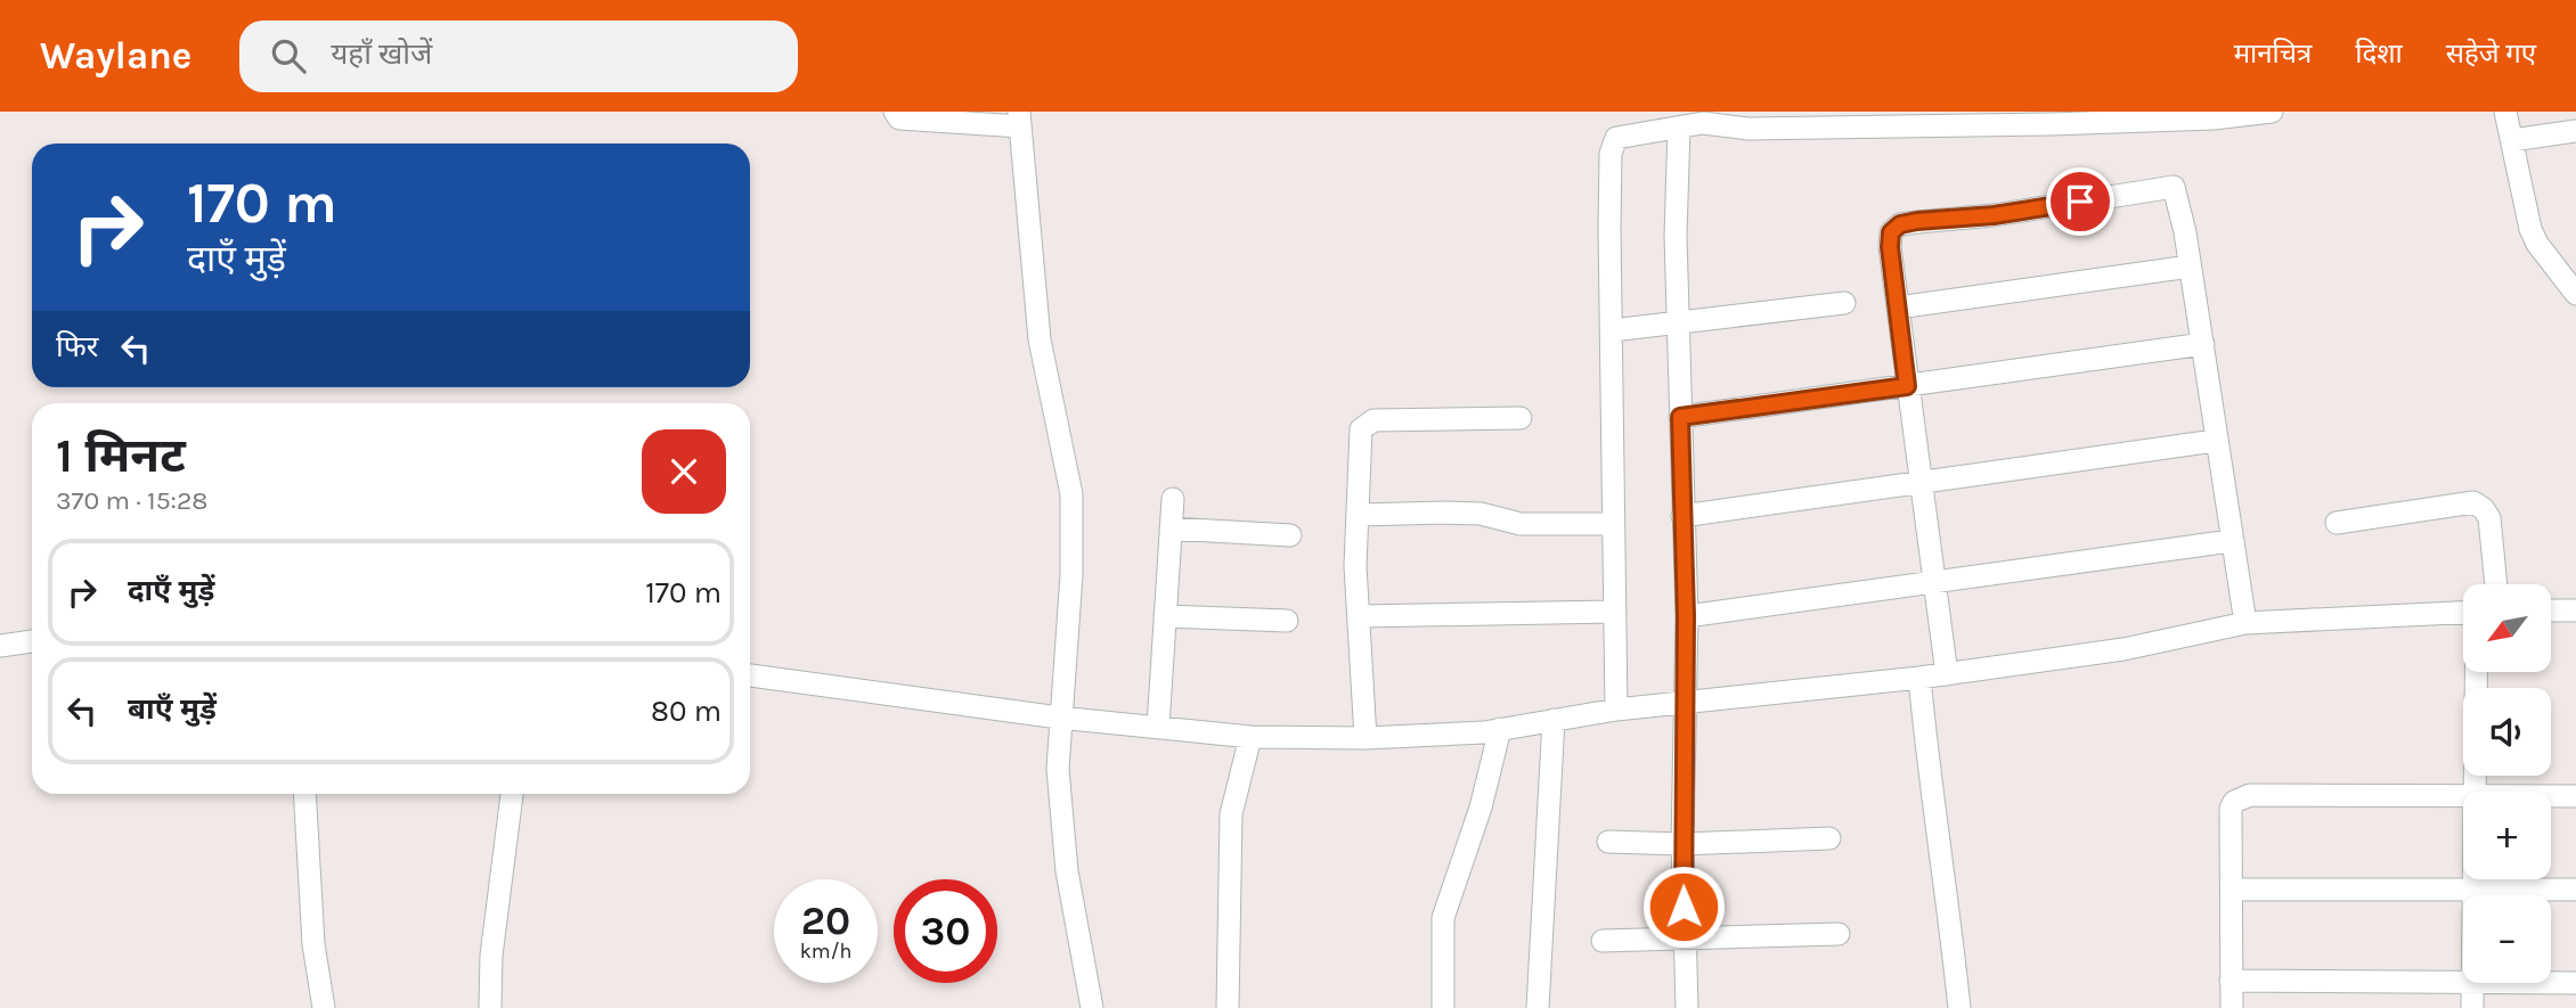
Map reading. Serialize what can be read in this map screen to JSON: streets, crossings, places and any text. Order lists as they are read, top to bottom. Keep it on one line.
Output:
{"north":"bottom left","page":{"header":"Waylane","search":"यहाँ खोजें","nav":["मानचित्र","दिशा","सहेजे गए"],"turn":["170 m","दाएँ मुड़ें"],"then":"फिर","heading":["1 मिनट","370 m · 15:28"],"list":[{"name":"दाएँ मुड़ें","value":"170 m"},{"name":"बाएँ मुड़ें","value":"80 m"}],"map_buttons":["+","−"],"speed":"20 km/h","limit":"30"}}
